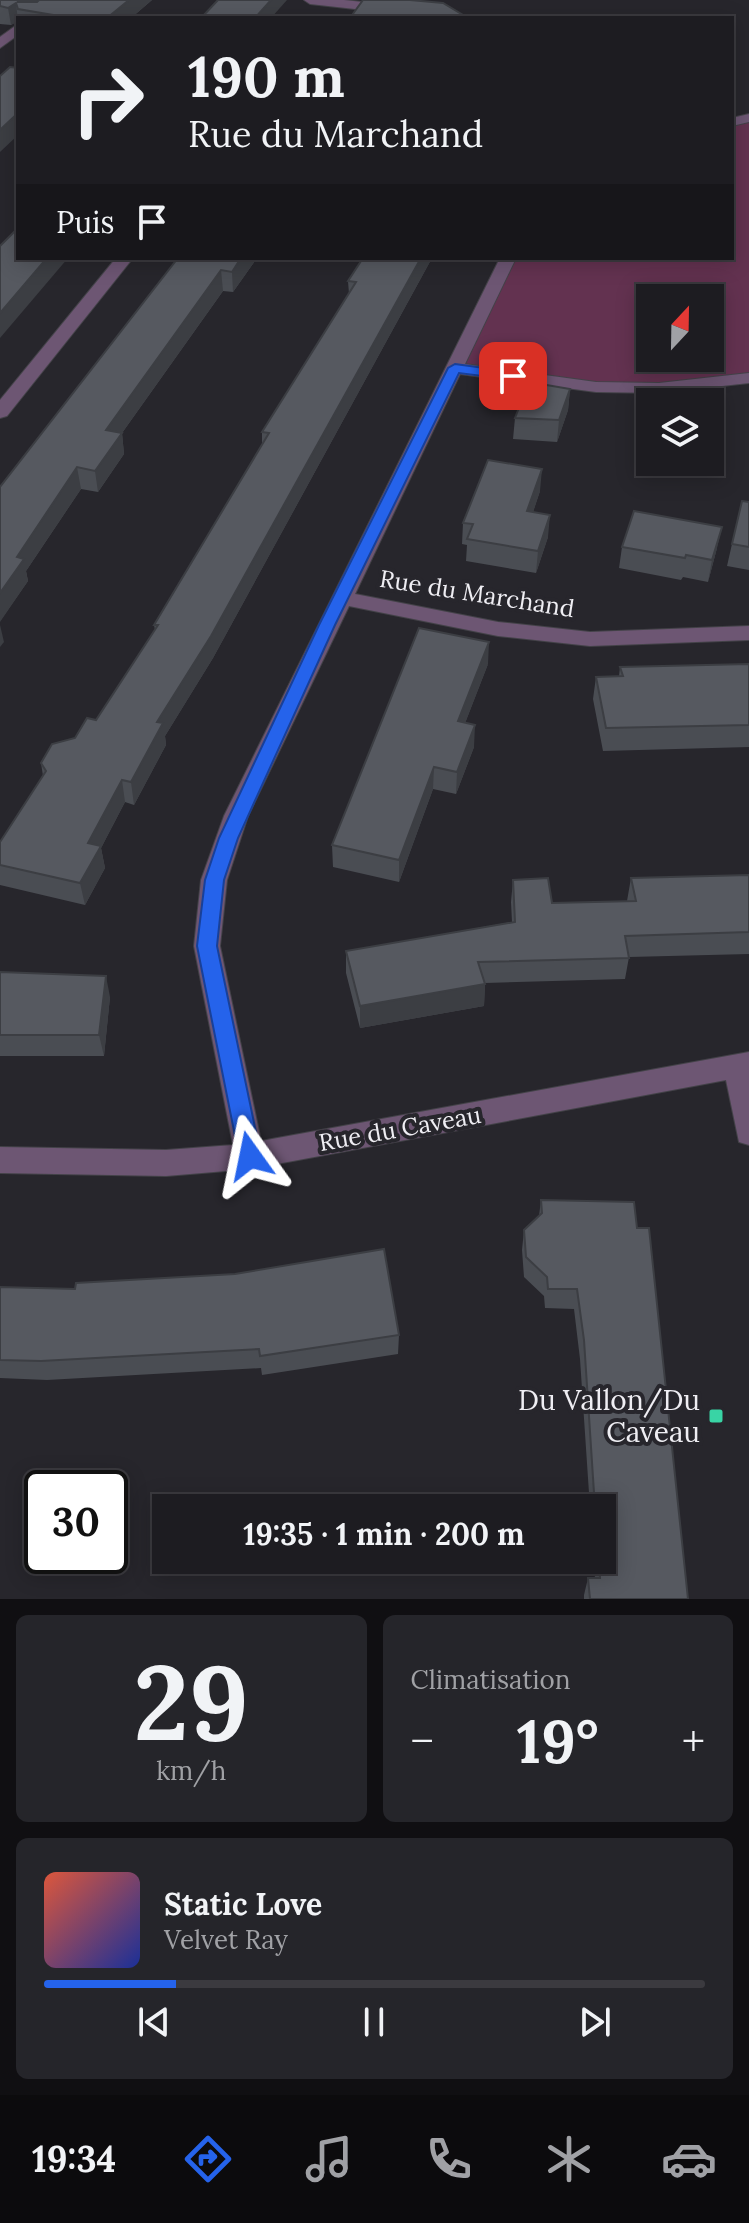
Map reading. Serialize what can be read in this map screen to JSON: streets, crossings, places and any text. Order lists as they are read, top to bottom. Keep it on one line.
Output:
{"streets":{"street":["Rue du Marchand","Rue du Caveau"]},"places":{"transit":["Du Vallon/Du Caveau"]},"north":"top","page":{"turn":["190 m","Rue du Marchand"],"then":"Puis","limit":"30","trip":"19:35 · 1 min · 200 m","tile":[["29","km/h"],"Climatisation"],"heat":["−","19°","+"],"song":["Static Love","Velvet Ray"],"tabs":"19:34"}}
